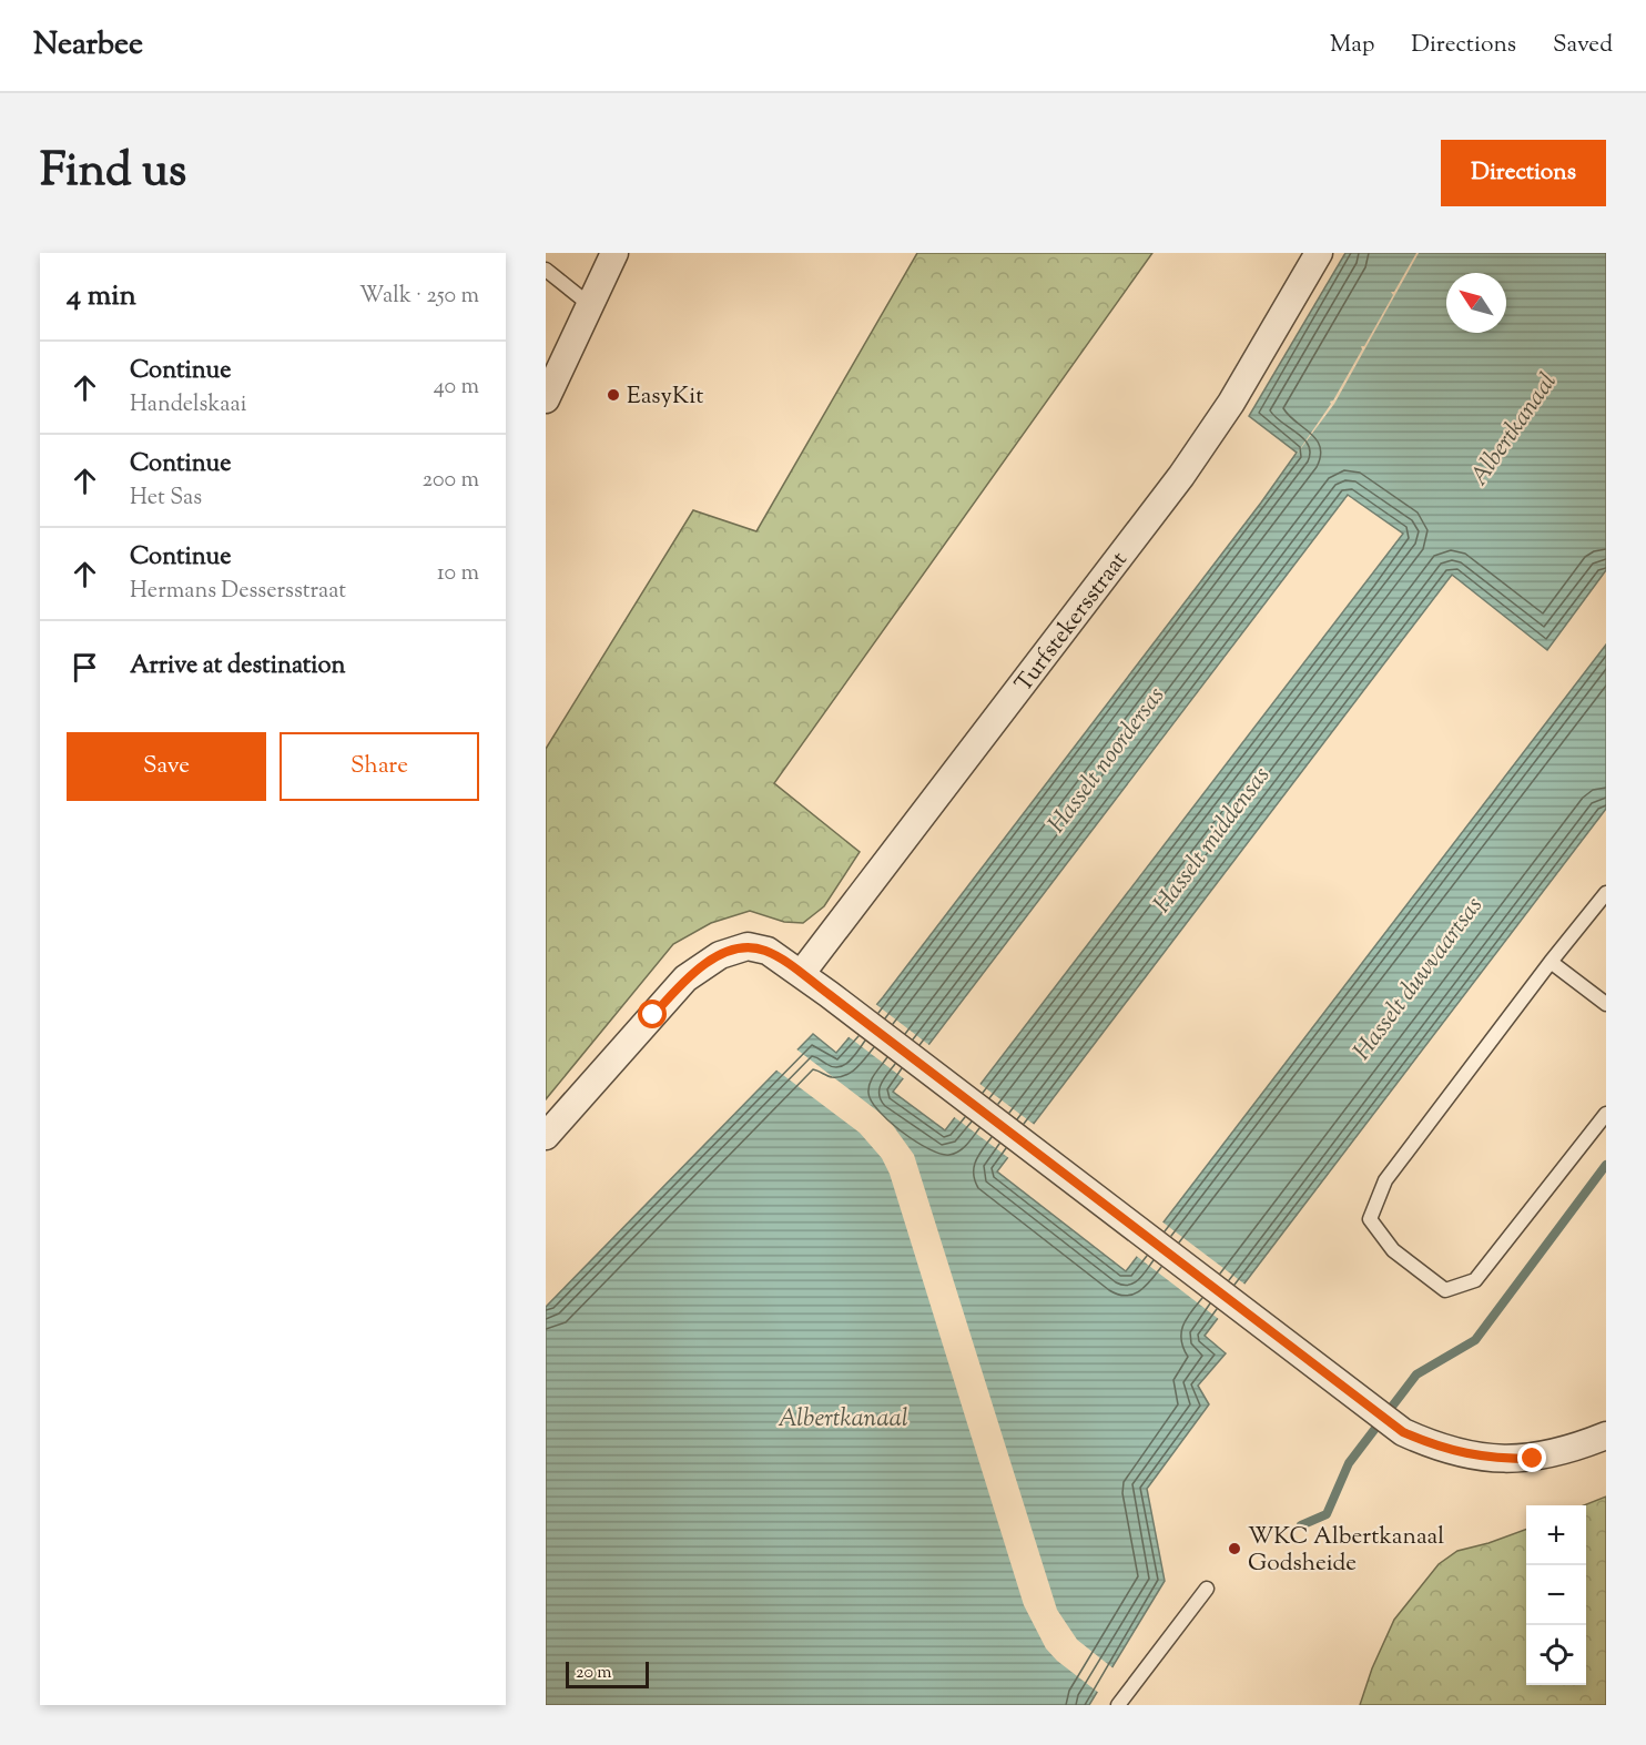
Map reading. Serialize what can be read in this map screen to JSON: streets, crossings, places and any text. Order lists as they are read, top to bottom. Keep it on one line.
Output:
{"streets":{"street":["Turfstekersstraat"]},"water":["Albertkanaal","Hasselt noordersas","Hasselt middensas","Hasselt duwvaartsas"],"places":["EasyKit","WKC Albertkanaal Godsheide"],"scale_bar":"20 m","north":"top left","page":{"header":"Nearbee","nav":["Map","Directions","Saved"],"title":"Find us","buttons":["Directions",["Save","Share"]],"heading":["4 min","Walk · 250 m"],"list":[["Continue","Handelskaai","40 m"],["Continue","Het Sas","200 m"],["Continue","Hermans Dessersstraat","10 m"],"Arrive at destination"],"map_buttons":["+","−"],"scale":"20 m"}}
